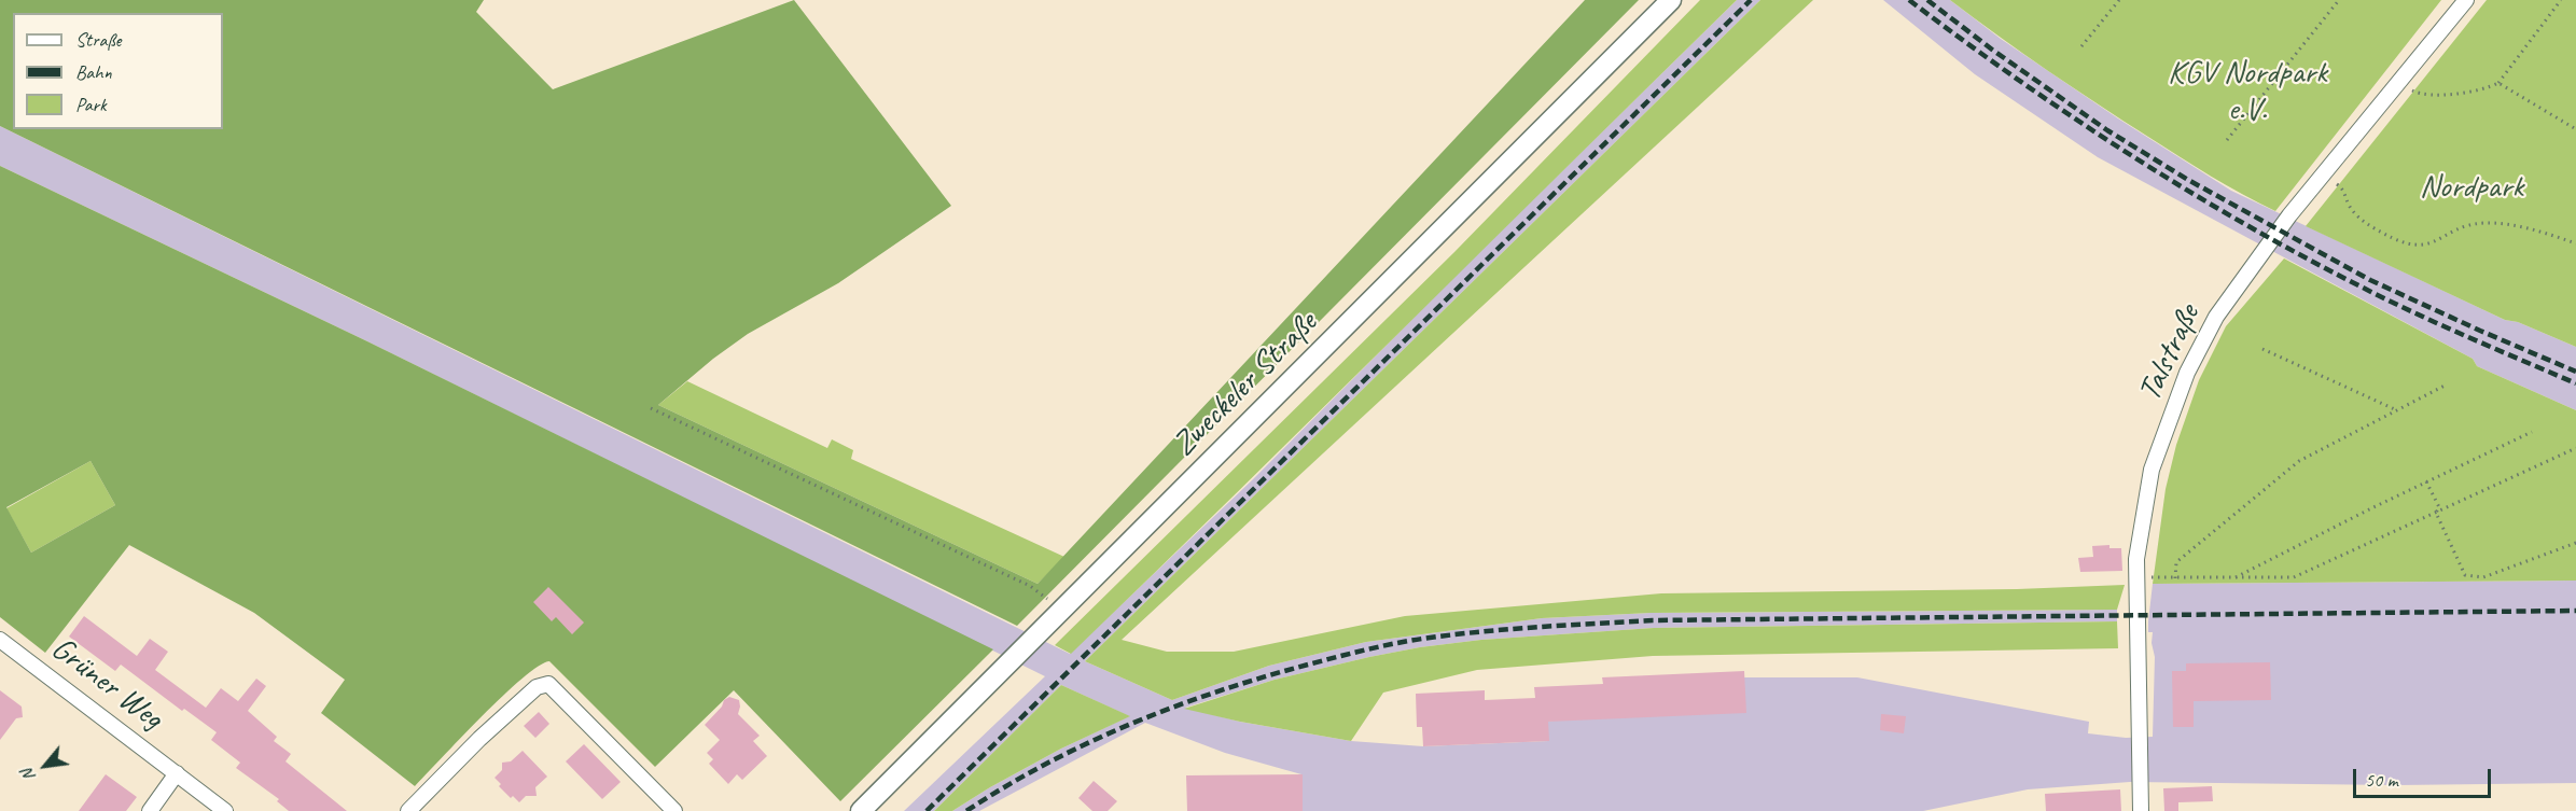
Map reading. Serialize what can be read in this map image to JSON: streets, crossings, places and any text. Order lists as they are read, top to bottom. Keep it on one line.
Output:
{"streets":{"street":["Talstraße","Zweckeler Straße","Grüner Weg"]},"parks":["KGV Nordpark e.V.","Nordpark"],"legend":["Straße","Bahn","Park"],"scale_bar":"50 m","north":"bottom left"}
